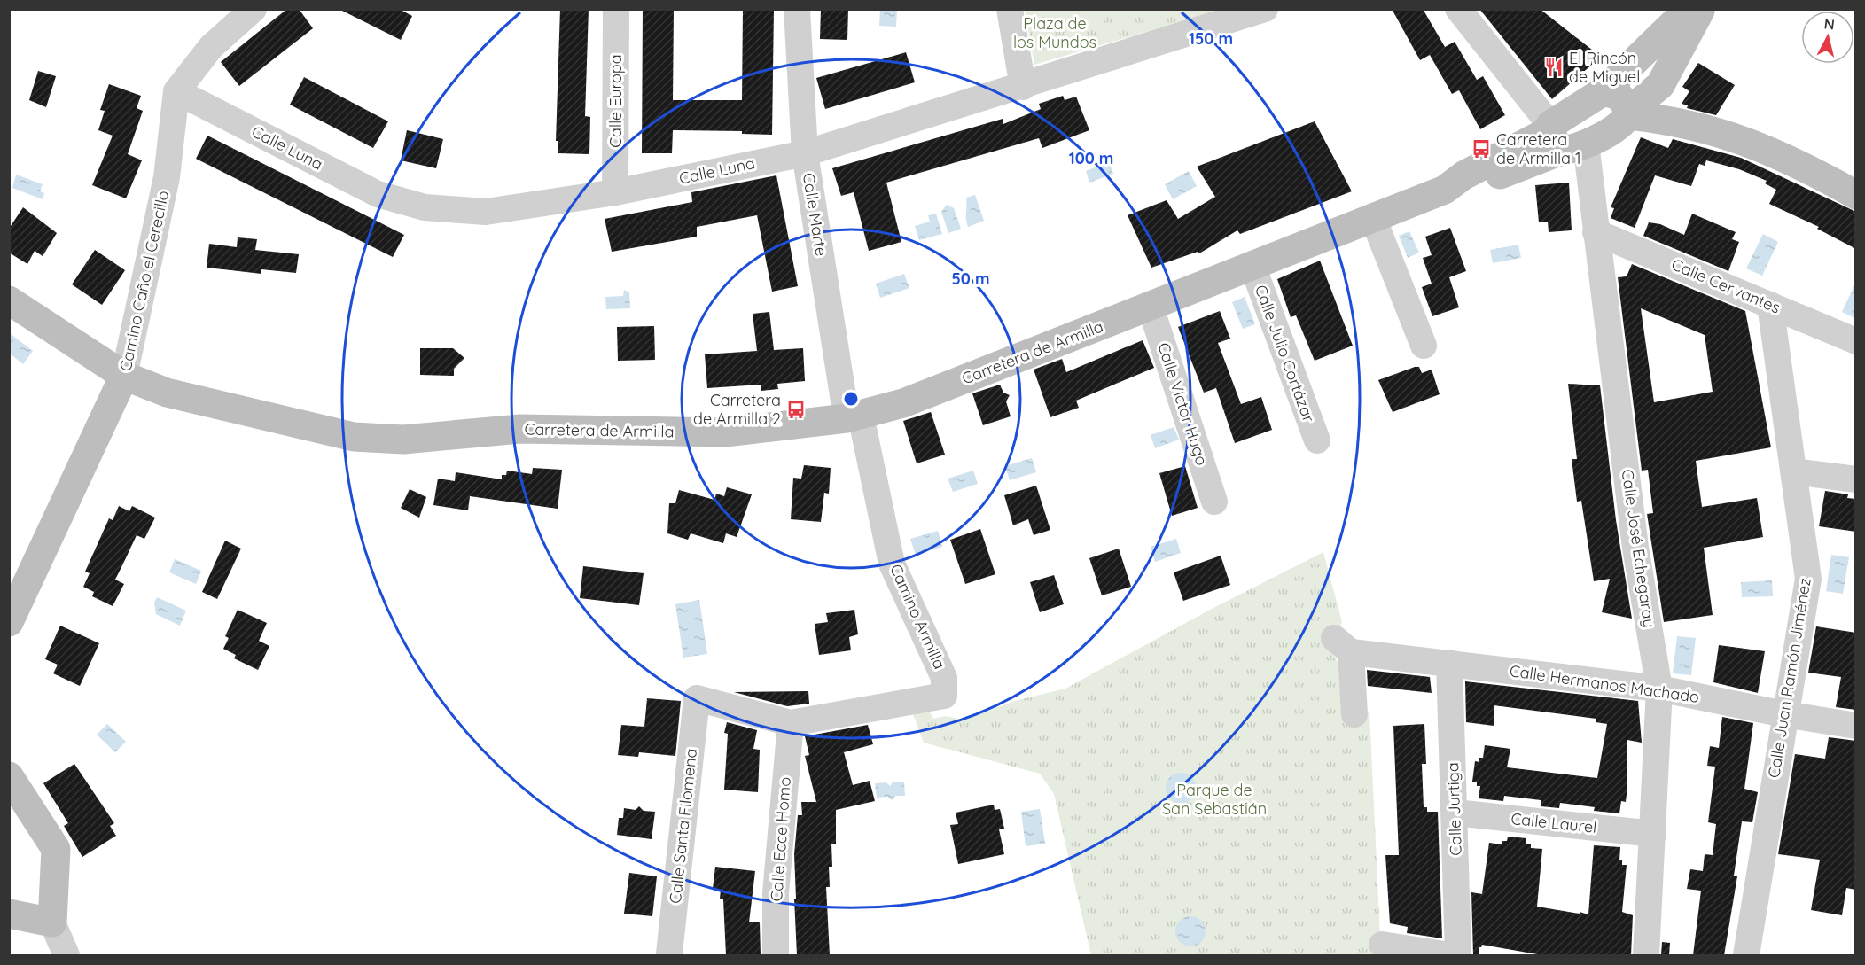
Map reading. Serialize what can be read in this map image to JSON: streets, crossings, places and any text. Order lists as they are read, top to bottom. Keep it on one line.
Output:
{"streets":{"street":["Calle Europa","Calle Luna","Calle Marte","Camino Caño el Cerecillo","Calle Cervantes","Carretera de Armilla","Calle Julio Cortázar","Calle Víctor Hugo","Calle José Echegaray","Camino Armilla","Calle Juan Ramón Jiménez","Calle Hermanos Machado","Calle Jurtiga","Calle Laurel","Calle Santa Filomena","Calle Ecce Homo"]},"crossings":[["Calle Europa","Calle Luna"],["Calle Luna","Calle Marte"],["Calle Luna","Camino Caño el Cerecillo"],["Calle Marte","Carretera de Armilla"],["Calle Marte","Camino Armilla"],["Camino Caño el Cerecillo","Carretera de Armilla"],["Calle Cervantes","Calle José Echegaray"],["Calle Cervantes","Calle Juan Ramón Jiménez"],["Carretera de Armilla","Calle Julio Cortázar"],["Carretera de Armilla","Calle Víctor Hugo"],["Carretera de Armilla","Calle José Echegaray"],["Carretera de Armilla","Camino Armilla"],["Calle José Echegaray","Calle Hermanos Machado"],["Calle José Echegaray","Calle Laurel"],["Camino Armilla","Calle Santa Filomena"],["Camino Armilla","Calle Ecce Homo"],["Calle Juan Ramón Jiménez","Calle Hermanos Machado"],["Calle Hermanos Machado","Calle Jurtiga"],["Calle Jurtiga","Calle Laurel"]],"parks":["Plaza de los Mundos","Parque de San Sebastián"],"places":{"restaurant":["El Rincón de Miguel"],"bus stop":["Carretera de Armilla 1","Carretera de Armilla 2"]},"north":"top","rings":["150 m","100 m","50 m"]}
